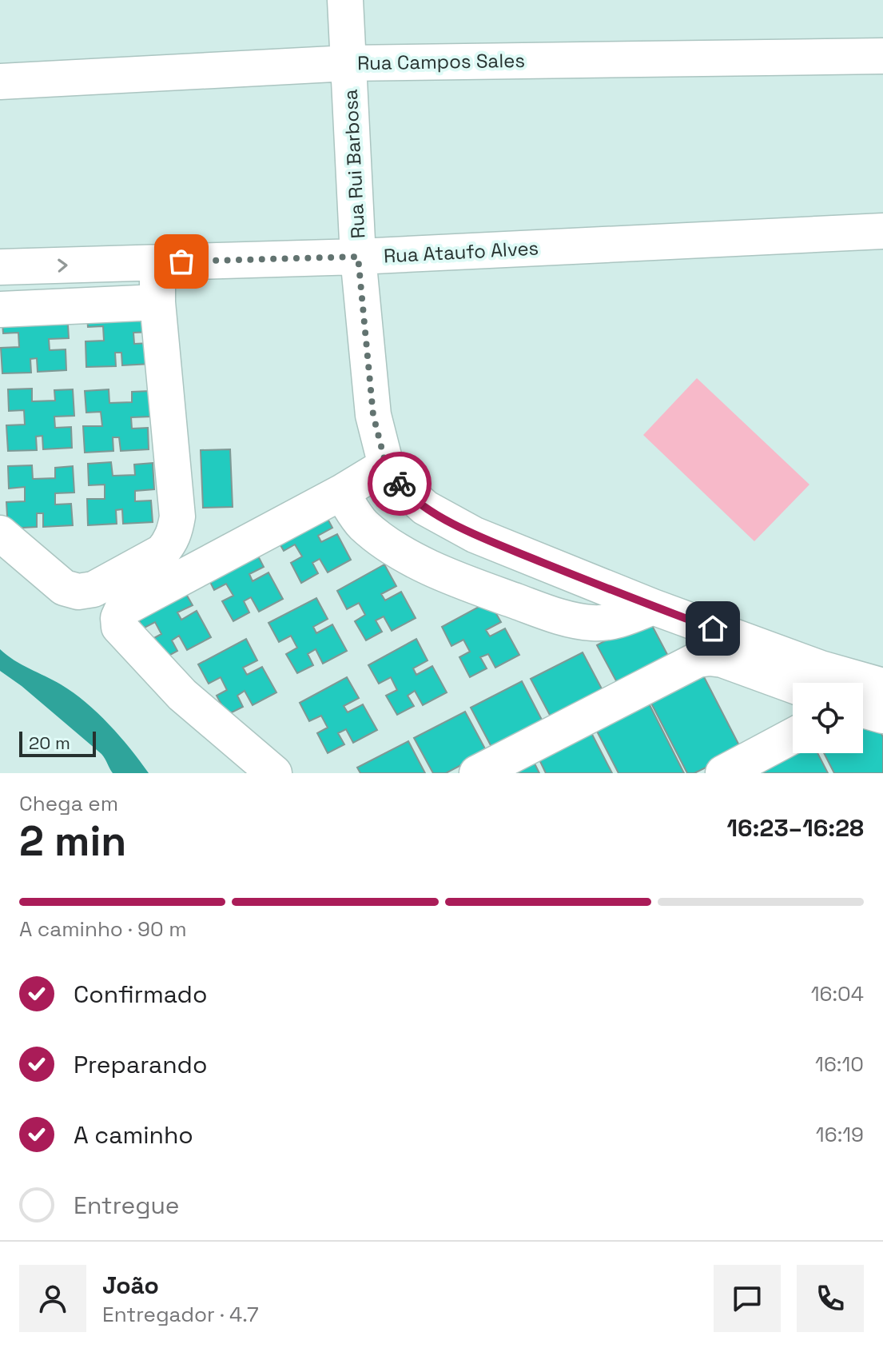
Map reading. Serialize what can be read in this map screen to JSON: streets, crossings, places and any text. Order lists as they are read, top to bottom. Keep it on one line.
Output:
{"streets":{"street":["Rua Campos Sales","Rua Rui Barbosa","Rua Ataufo Alves"]},"crossings":[["Rua Campos Sales","Rua Rui Barbosa"],["Rua Rui Barbosa","Rua Ataufo Alves"]],"scale_bar":"20 m","page":{"scale":"20 m","heading":["2 min","Chega em","16:23–16:28"],"panel":["João","Entregador · 4.7"],"bar":"A caminho · 90 m","list":[["Confirmado","16:04"],["Preparando","16:10"],["A caminho","16:19"],"Entregue"]}}
